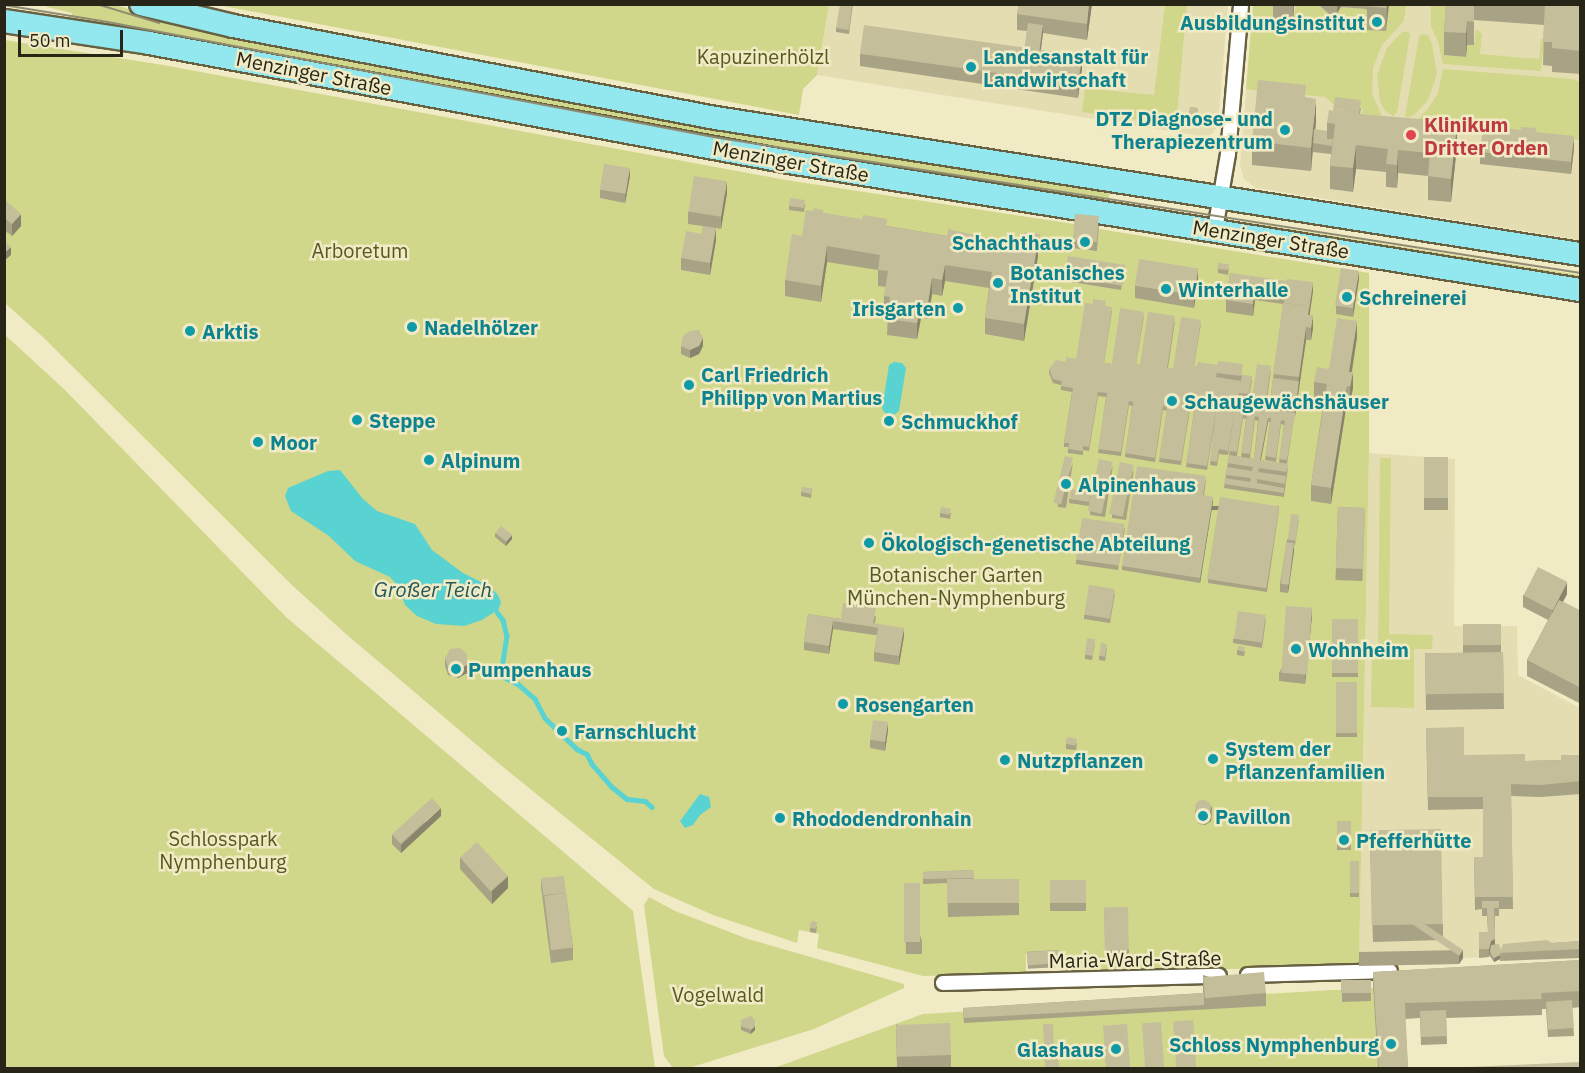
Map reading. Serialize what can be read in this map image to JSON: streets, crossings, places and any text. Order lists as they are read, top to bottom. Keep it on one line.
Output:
{"streets":{"main road":["Menzinger Straße"],"street":["Maria-Ward-Straße"]},"water":["Großer Teich"],"parks":["Kapuzinerhölzl","Arboretum","Botanischer Garten München-Nymphenburg","Schlosspark Nymphenburg","Vogelwald"],"places":["Ausbildungsinstitut","Landesanstalt für Landwirtschaft","DTZ Diagnose- und Therapiezentrum","Klinikum Dritter Orden","Schachthaus","Botanisches Institut","Winterhalle","Schreinerei","Irisgarten","Nadelhölzer","Arktis","Carl Friedrich Philipp von Martius","Schaugewächshäuser","Steppe","Schmuckhof","Moor","Alpinum","Alpinenhaus","Ökologisch-genetische Abteilung","Wohnheim","Pumpenhaus","Rosengarten","Farnschlucht","System der Pflanzenfamilien","Nutzpflanzen","Pavillon","Rhododendronhain","Pfefferhütte","Schloss Nymphenburg","Glashaus"],"scale_bar":"50 m"}
